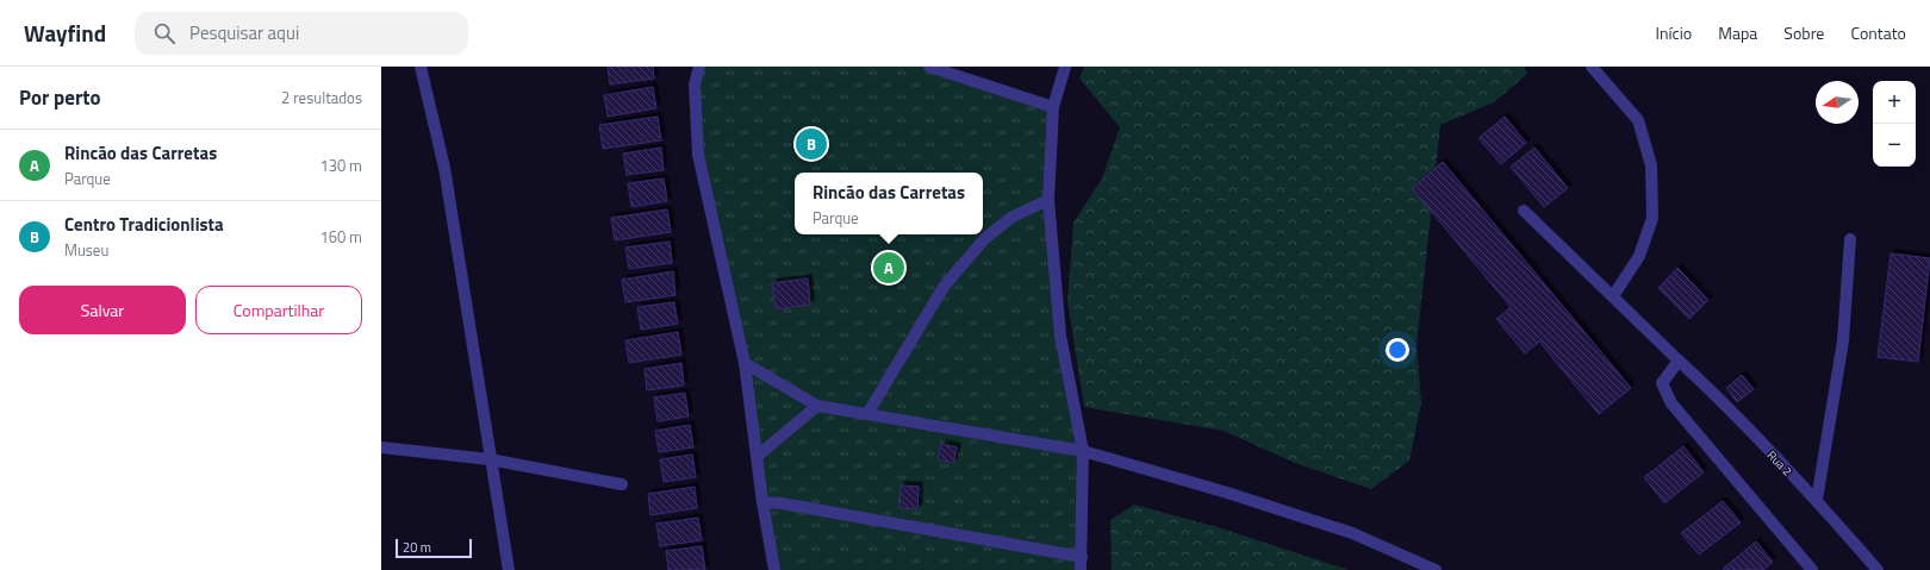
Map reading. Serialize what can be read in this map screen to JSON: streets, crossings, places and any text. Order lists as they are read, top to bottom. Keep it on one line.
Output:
{"streets":{"street":["Rua 2"]},"scale_bar":"20 m","north":"left","page":{"header":"Wayfind","search":"Pesquisar aqui","nav":["Início","Mapa","Sobre","Contato"],"heading":["Por perto","2 resultados"],"map_buttons":["+","−"],"pins":["B","A"],"list":[{"mark":"A","name":"Rincão das Carretas","note":"Parque","value":"130 m"},{"mark":"B","name":"Centro Tradicionlista","note":"Museu","value":"160 m"}],"popup":["Rincão das Carretas","Parque"],"buttons":["Salvar","Compartilhar"],"scale":"20 m"}}
